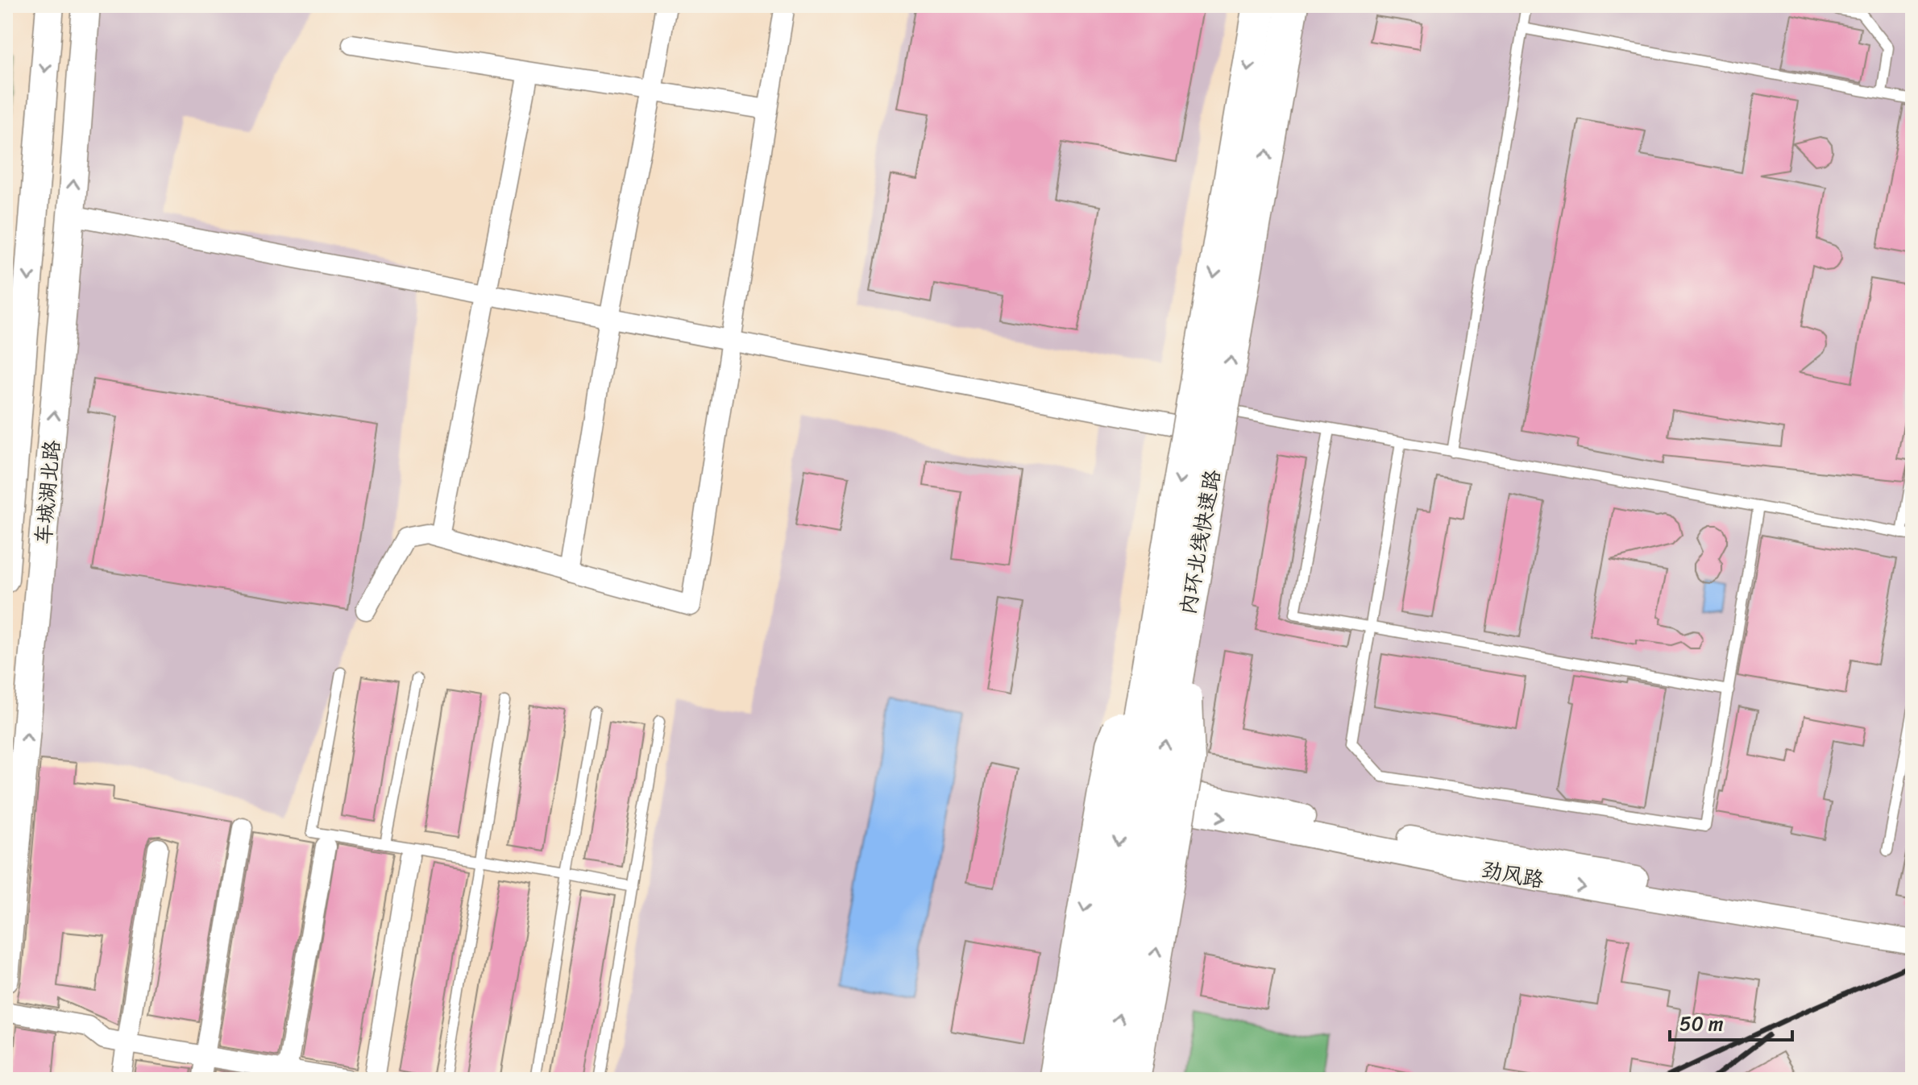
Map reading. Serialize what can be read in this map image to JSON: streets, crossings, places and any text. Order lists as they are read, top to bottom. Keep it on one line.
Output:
{"streets":{"highway":["内环北线快速路"],"main road":["车城湖北路"],"street":["劲风路"]},"scale_bar":"50 m"}
